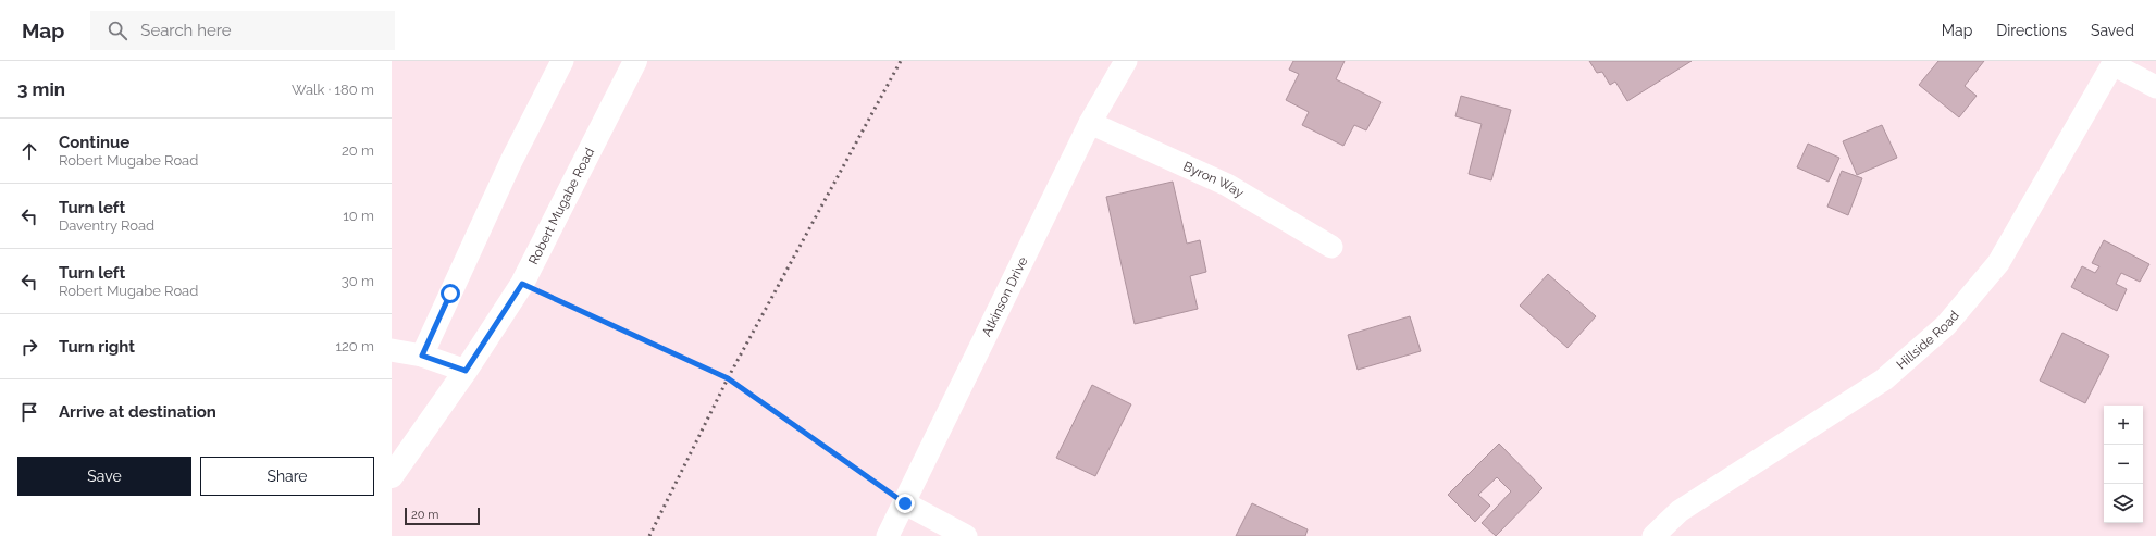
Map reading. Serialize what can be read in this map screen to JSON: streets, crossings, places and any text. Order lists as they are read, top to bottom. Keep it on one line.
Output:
{"streets":{"main road":["Robert Mugabe Road"],"street":["Byron Way","Atkinson Drive","Hillside Road"]},"crossings":[["Byron Way","Atkinson Drive"]],"scale_bar":"20 m","page":{"header":"Map","search":"Search here","nav":["Map","Directions","Saved"],"heading":["3 min","Walk · 180 m"],"list":[["Continue","Robert Mugabe Road","20 m"],["Turn left","Daventry Road","10 m"],["Turn left","Robert Mugabe Road","30 m"],["Turn right","120 m"],"Arrive at destination"],"map_buttons":["+","−"],"buttons":["Save","Share"],"scale":"20 m"}}
